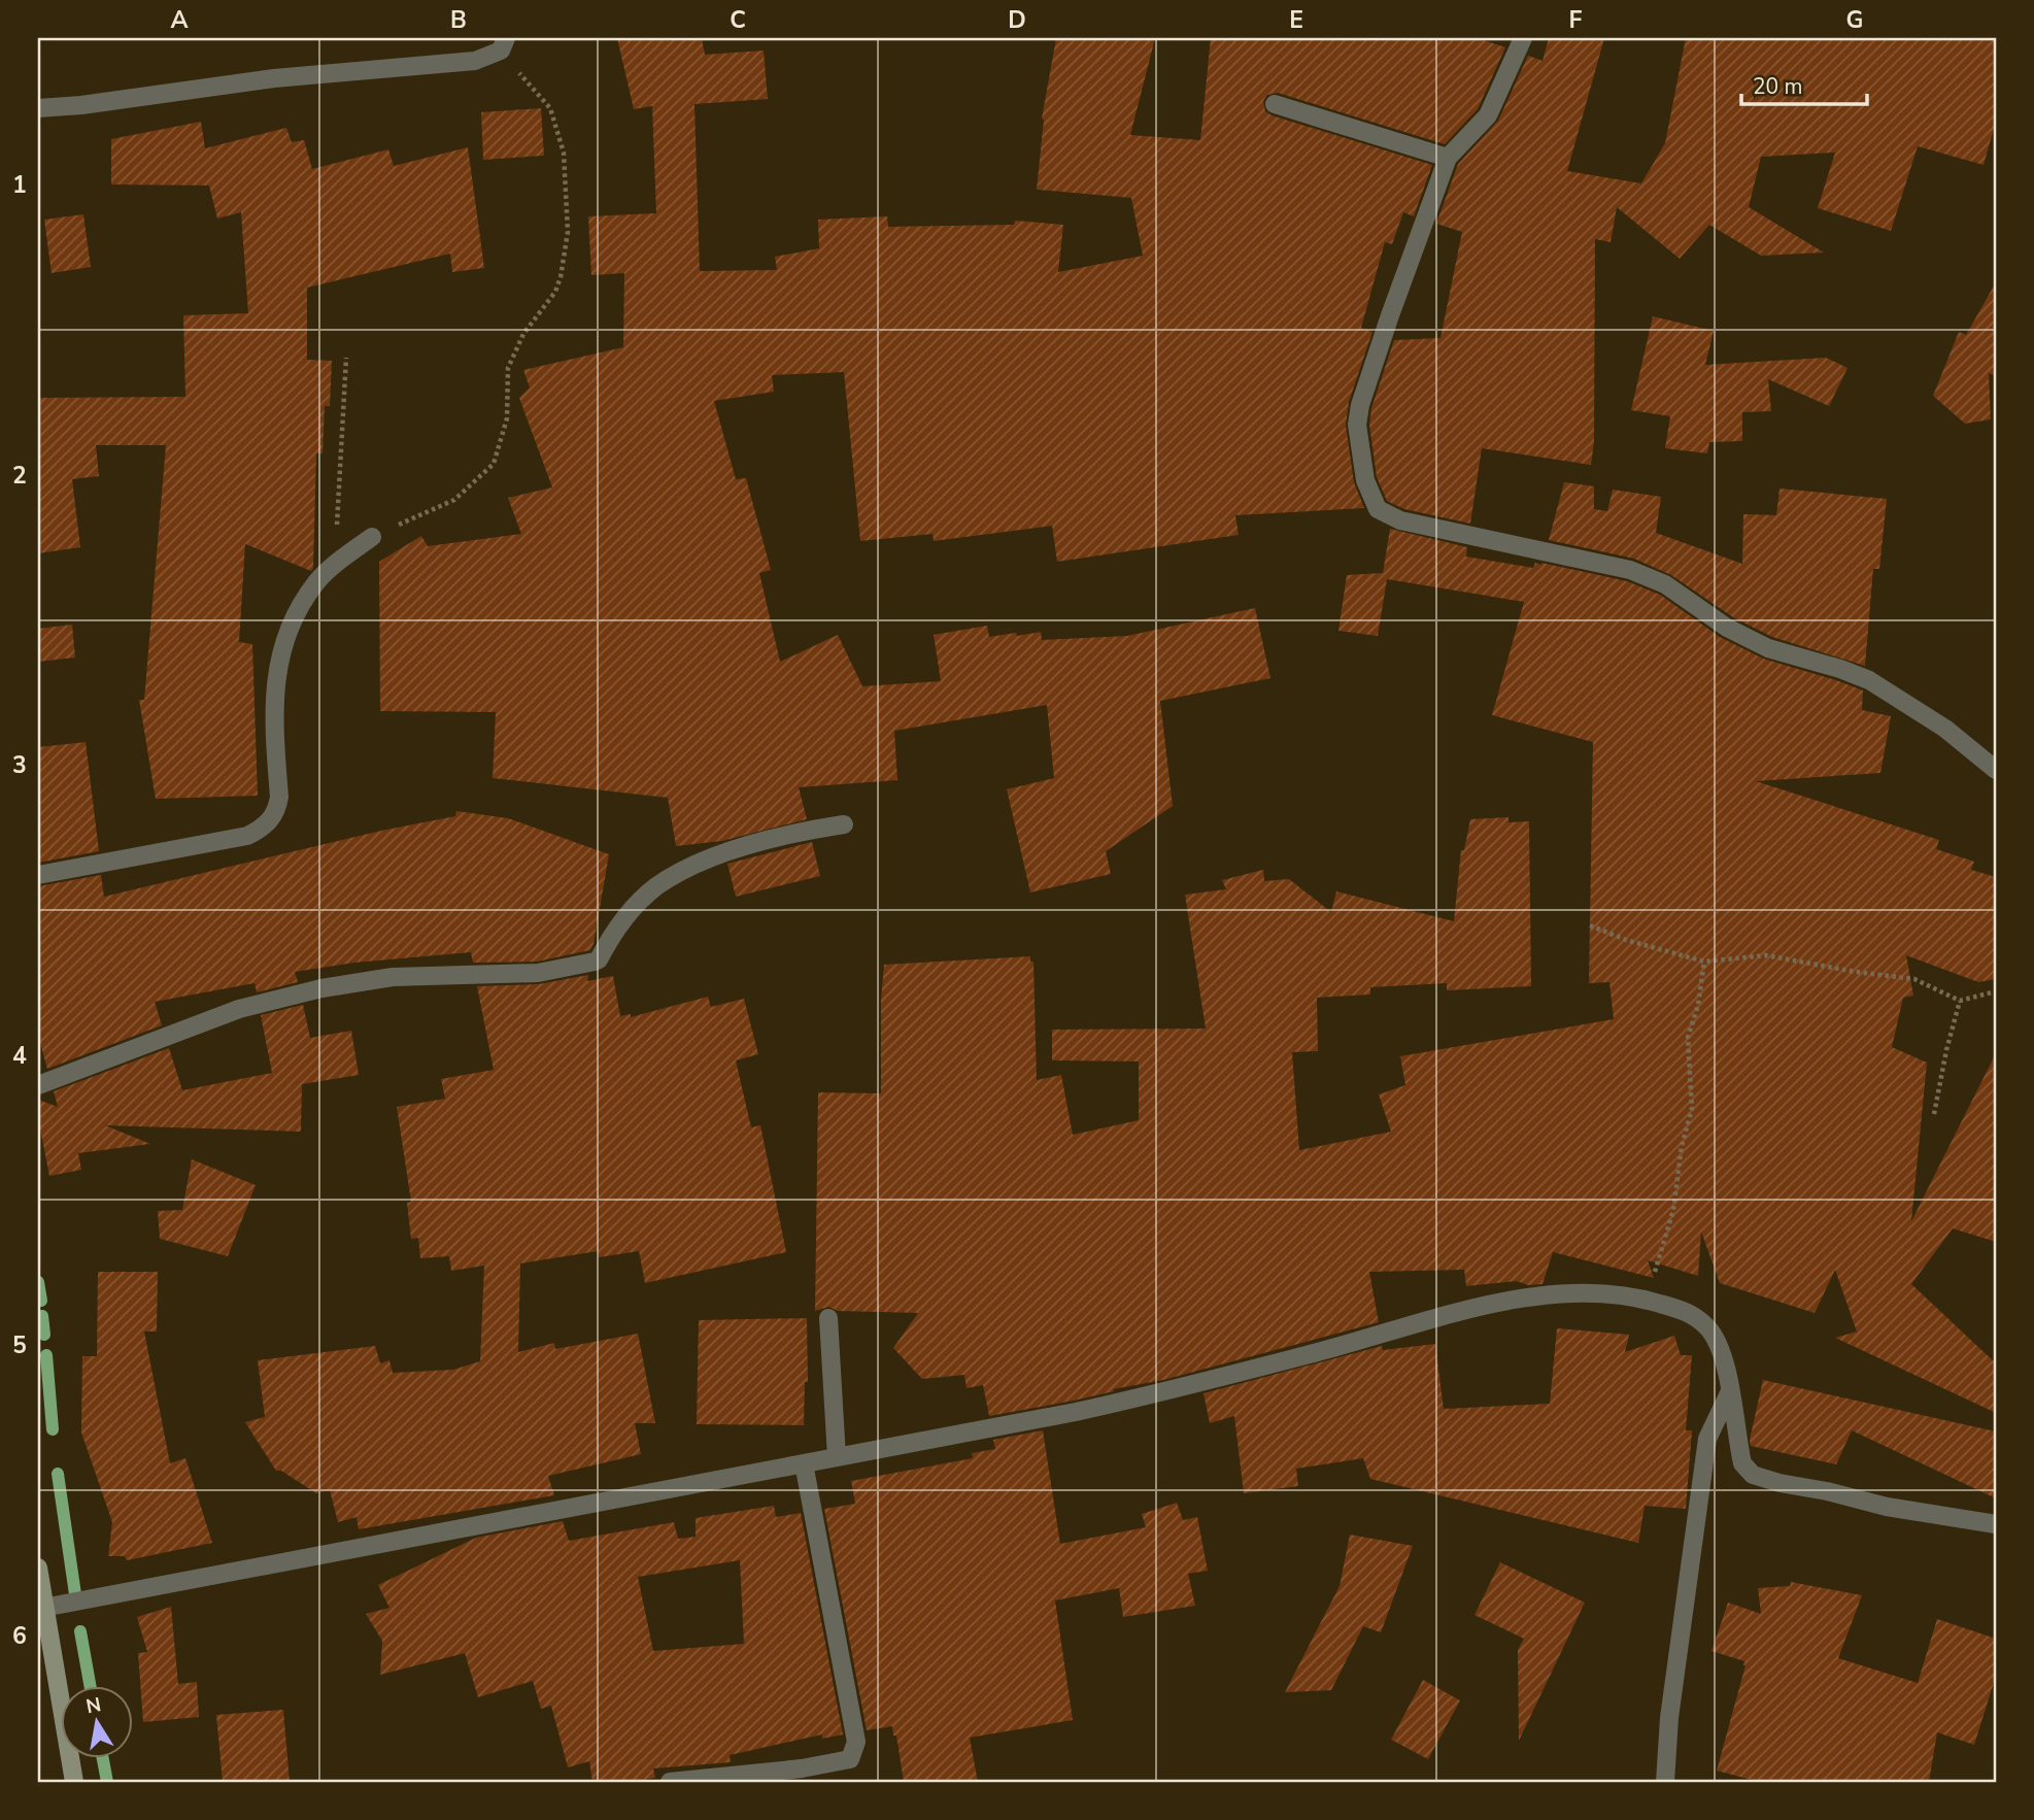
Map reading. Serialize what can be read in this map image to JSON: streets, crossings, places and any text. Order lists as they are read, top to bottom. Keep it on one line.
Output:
{"scale_bar":"20 m","north":"top","grid":{"columns":["A","B","C","D","E","F","G"],"rows":["1","2","3","4","5","6"]}}
